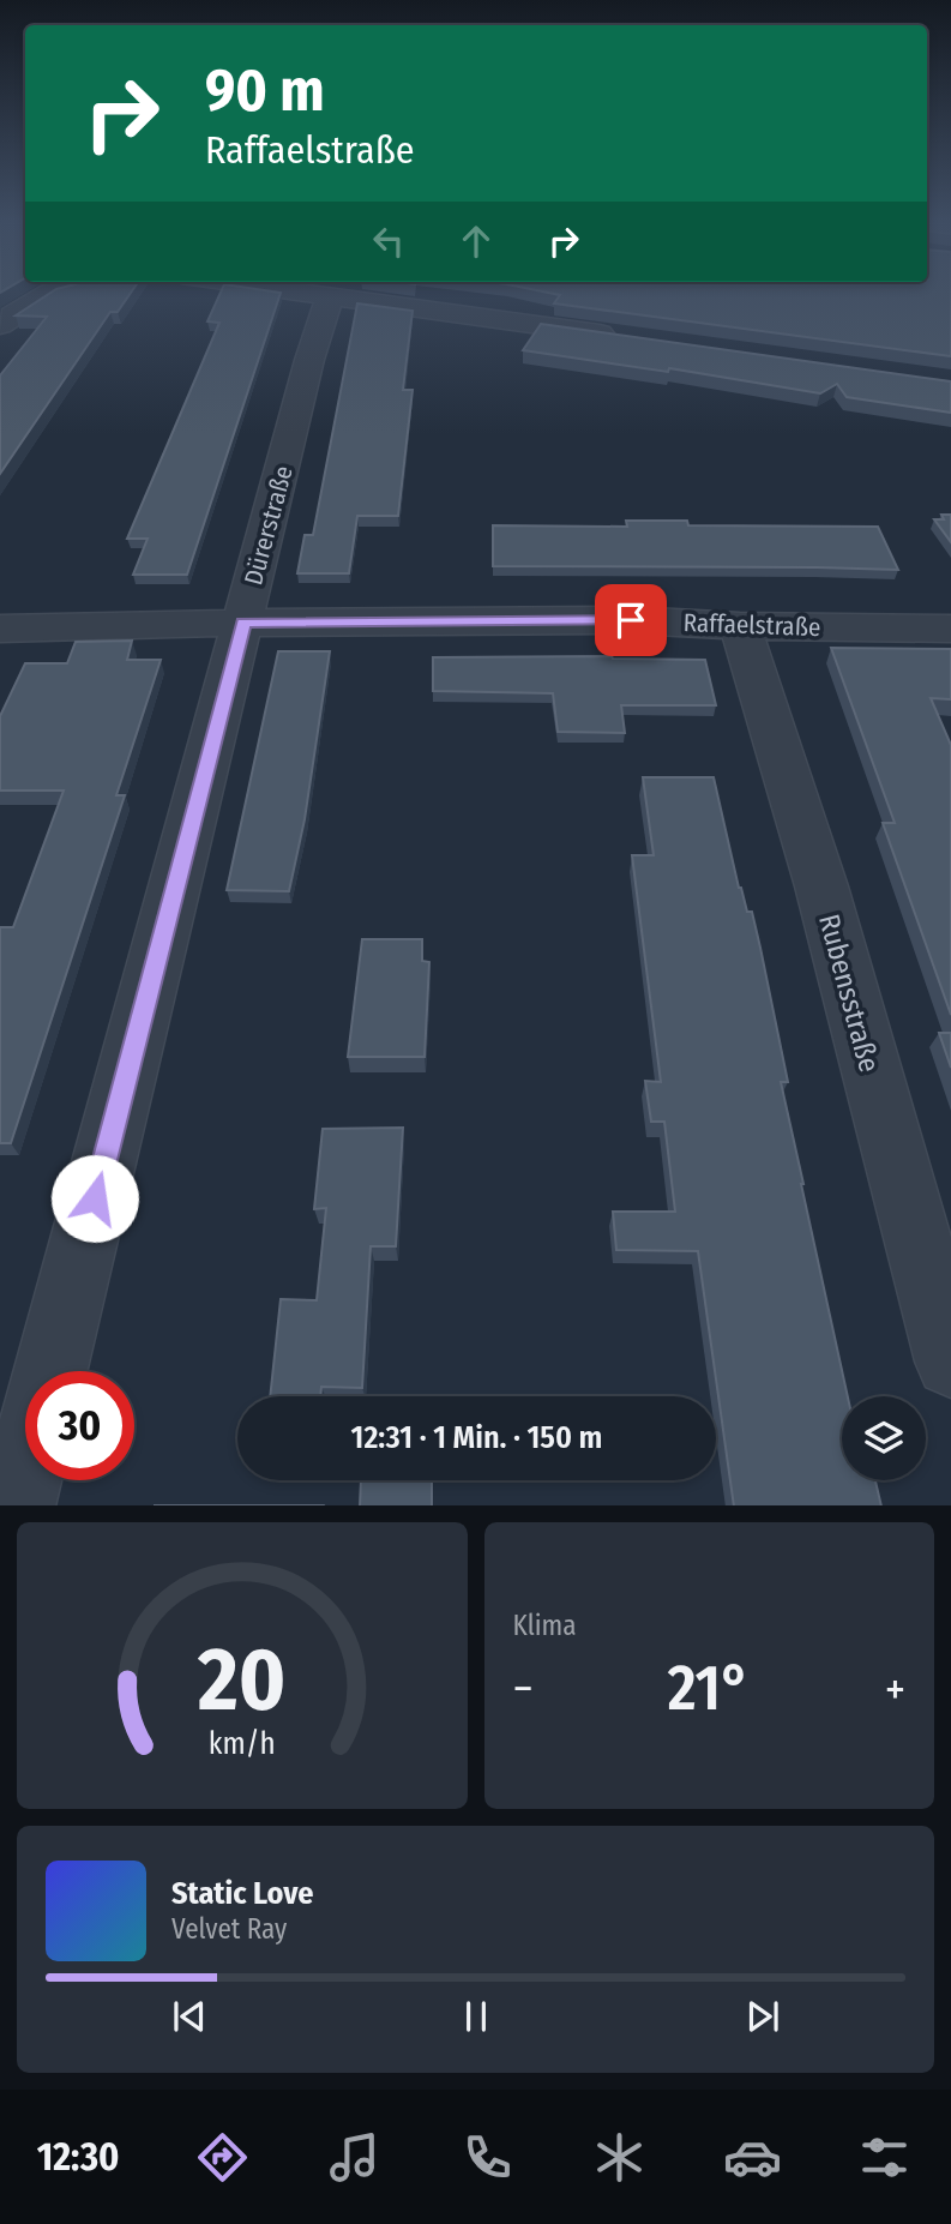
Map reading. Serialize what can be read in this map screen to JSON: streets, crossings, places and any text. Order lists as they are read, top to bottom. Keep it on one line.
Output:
{"streets":{"street":["Dürerstraße","Raffaelstraße","Rubensstraße"]},"crossings":[["Dürerstraße","Raffaelstraße"],["Raffaelstraße","Rubensstraße"]],"page":{"turn":["90 m","Raffaelstraße"],"limit":"30","trip":"12:31 · 1 Min. · 150 m","tile":"Klima","heat":["−","21°","+"],"song":["Static Love","Velvet Ray"],"tabs":"12:30","gauge":["20","km/h"]}}
